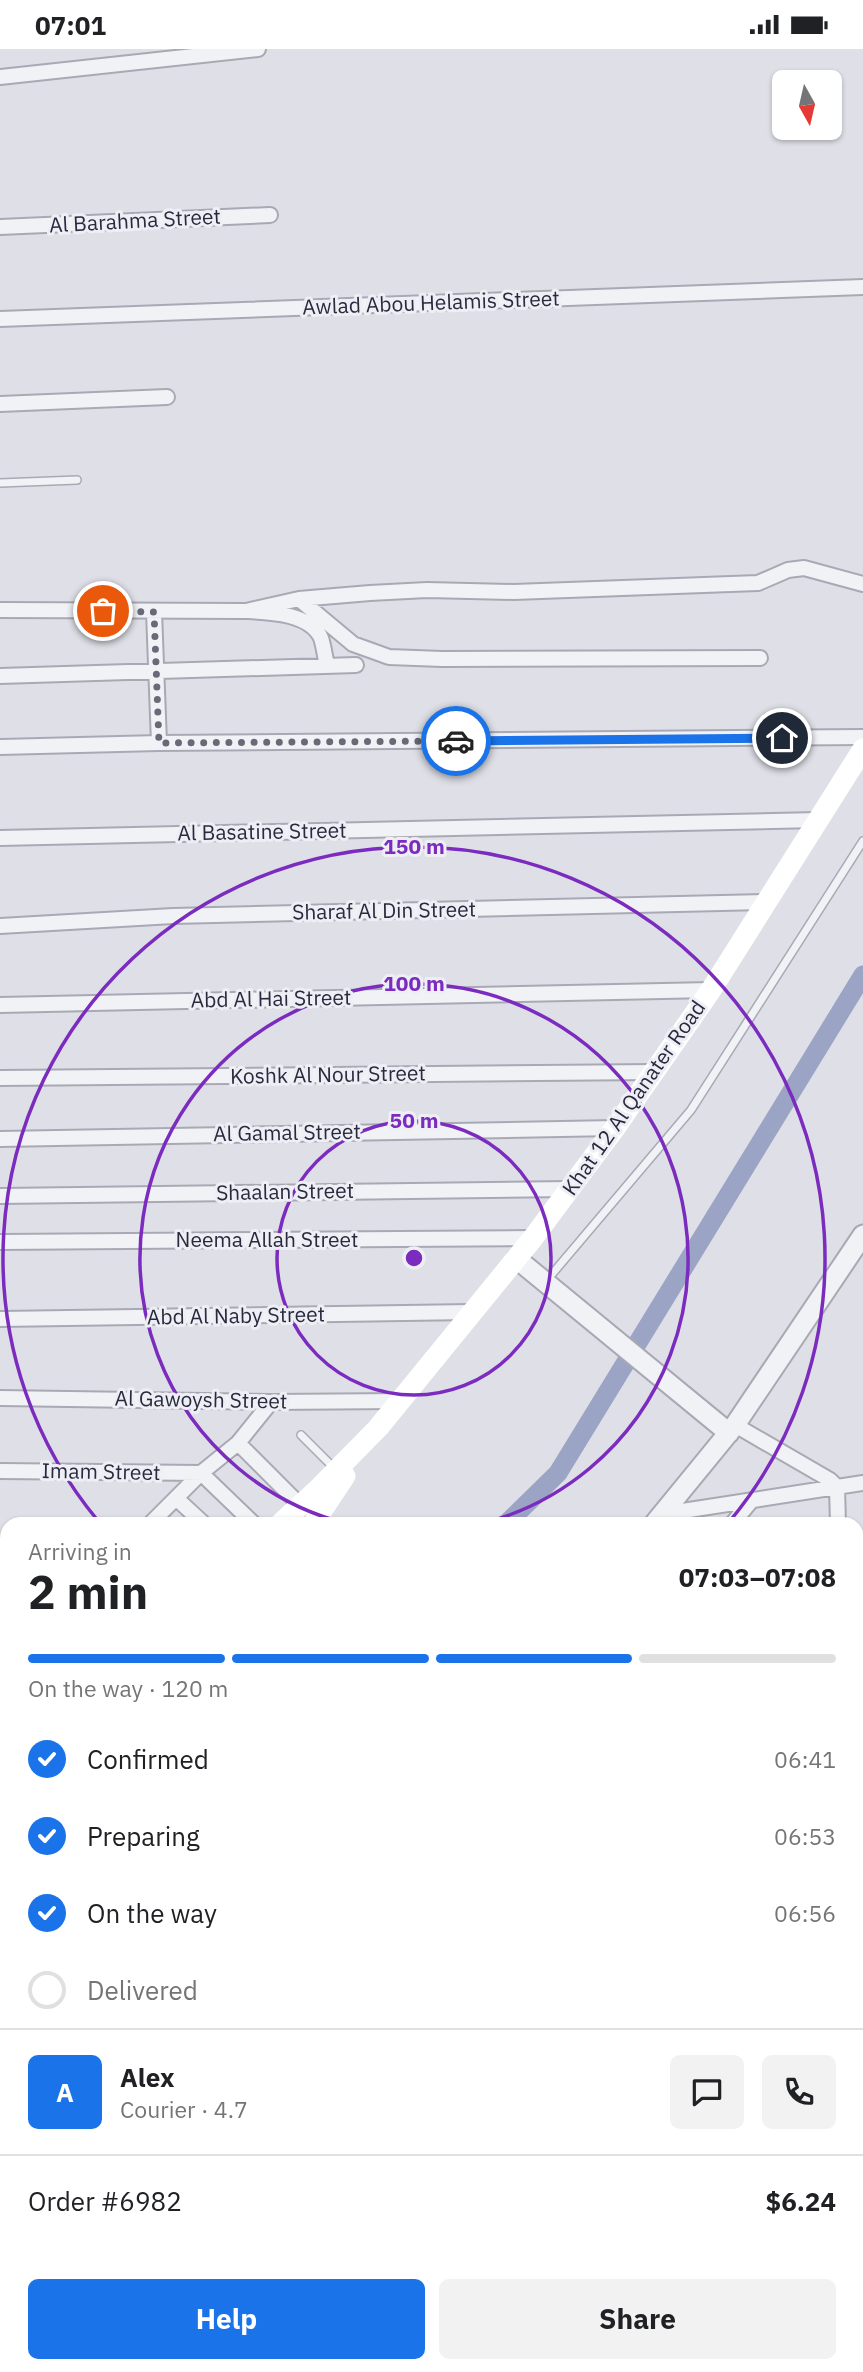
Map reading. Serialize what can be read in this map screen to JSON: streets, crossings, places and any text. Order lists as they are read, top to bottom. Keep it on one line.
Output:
{"streets":{"main road":["Khat 12 Al Qanater Road"],"street":["Al Barahma Street","Awlad Abou Helamis Street","Al Basatine Street","Sharaf Al Din Street","Abd Al Hai Street","Koshk Al Nour Street","Al Gamal Street","Shaalan Street","Neema Allah Street","Abd Al Naby Street","Al Gawoysh Street","Imam Street"]},"crossings":[["Al Basatine Street","Khat 12 Al Qanater Road"],["Sharaf Al Din Street","Khat 12 Al Qanater Road"],["Abd Al Hai Street","Khat 12 Al Qanater Road"],["Koshk Al Nour Street","Khat 12 Al Qanater Road"],["Khat 12 Al Qanater Road","Al Gamal Street"],["Khat 12 Al Qanater Road","Shaalan Street"],["Khat 12 Al Qanater Road","Neema Allah Street"],["Khat 12 Al Qanater Road","Abd Al Naby Street"],["Khat 12 Al Qanater Road","Al Gawoysh Street"]],"north":"bottom","page":{"status":"07:01","heading":["2 min","Arriving in","07:03–07:08"],"panel":["Alex","Courier · 4.7","Order #6982","$6.24"],"bar":"On the way · 120 m","list":[["Confirmed","06:41"],["Preparing","06:53"],["On the way","06:56"],"Delivered"],"round":"A","buttons":["Help","Share"]},"rings":["150 m","100 m","50 m"]}
